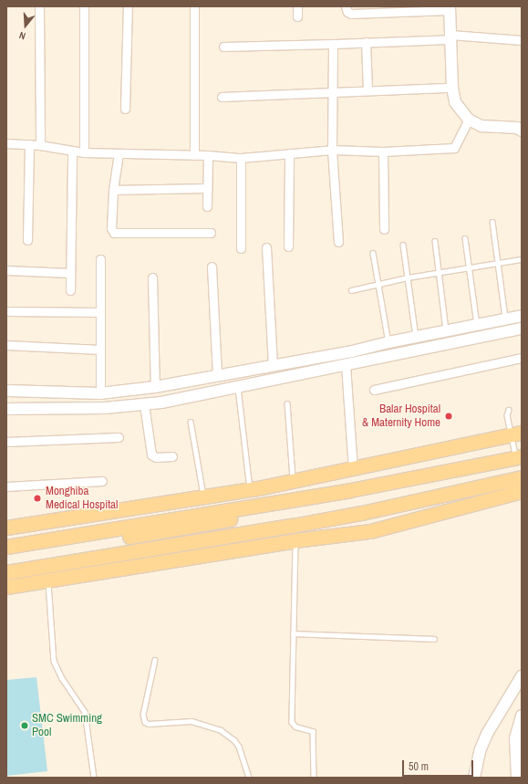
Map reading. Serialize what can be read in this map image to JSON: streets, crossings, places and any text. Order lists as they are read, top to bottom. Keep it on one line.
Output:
{"places":["Balar Hospital & Maternity Home","Monghiba Medical Hospital","SMC Swimming Pool"],"scale_bar":"50 m","north":"bottom"}
